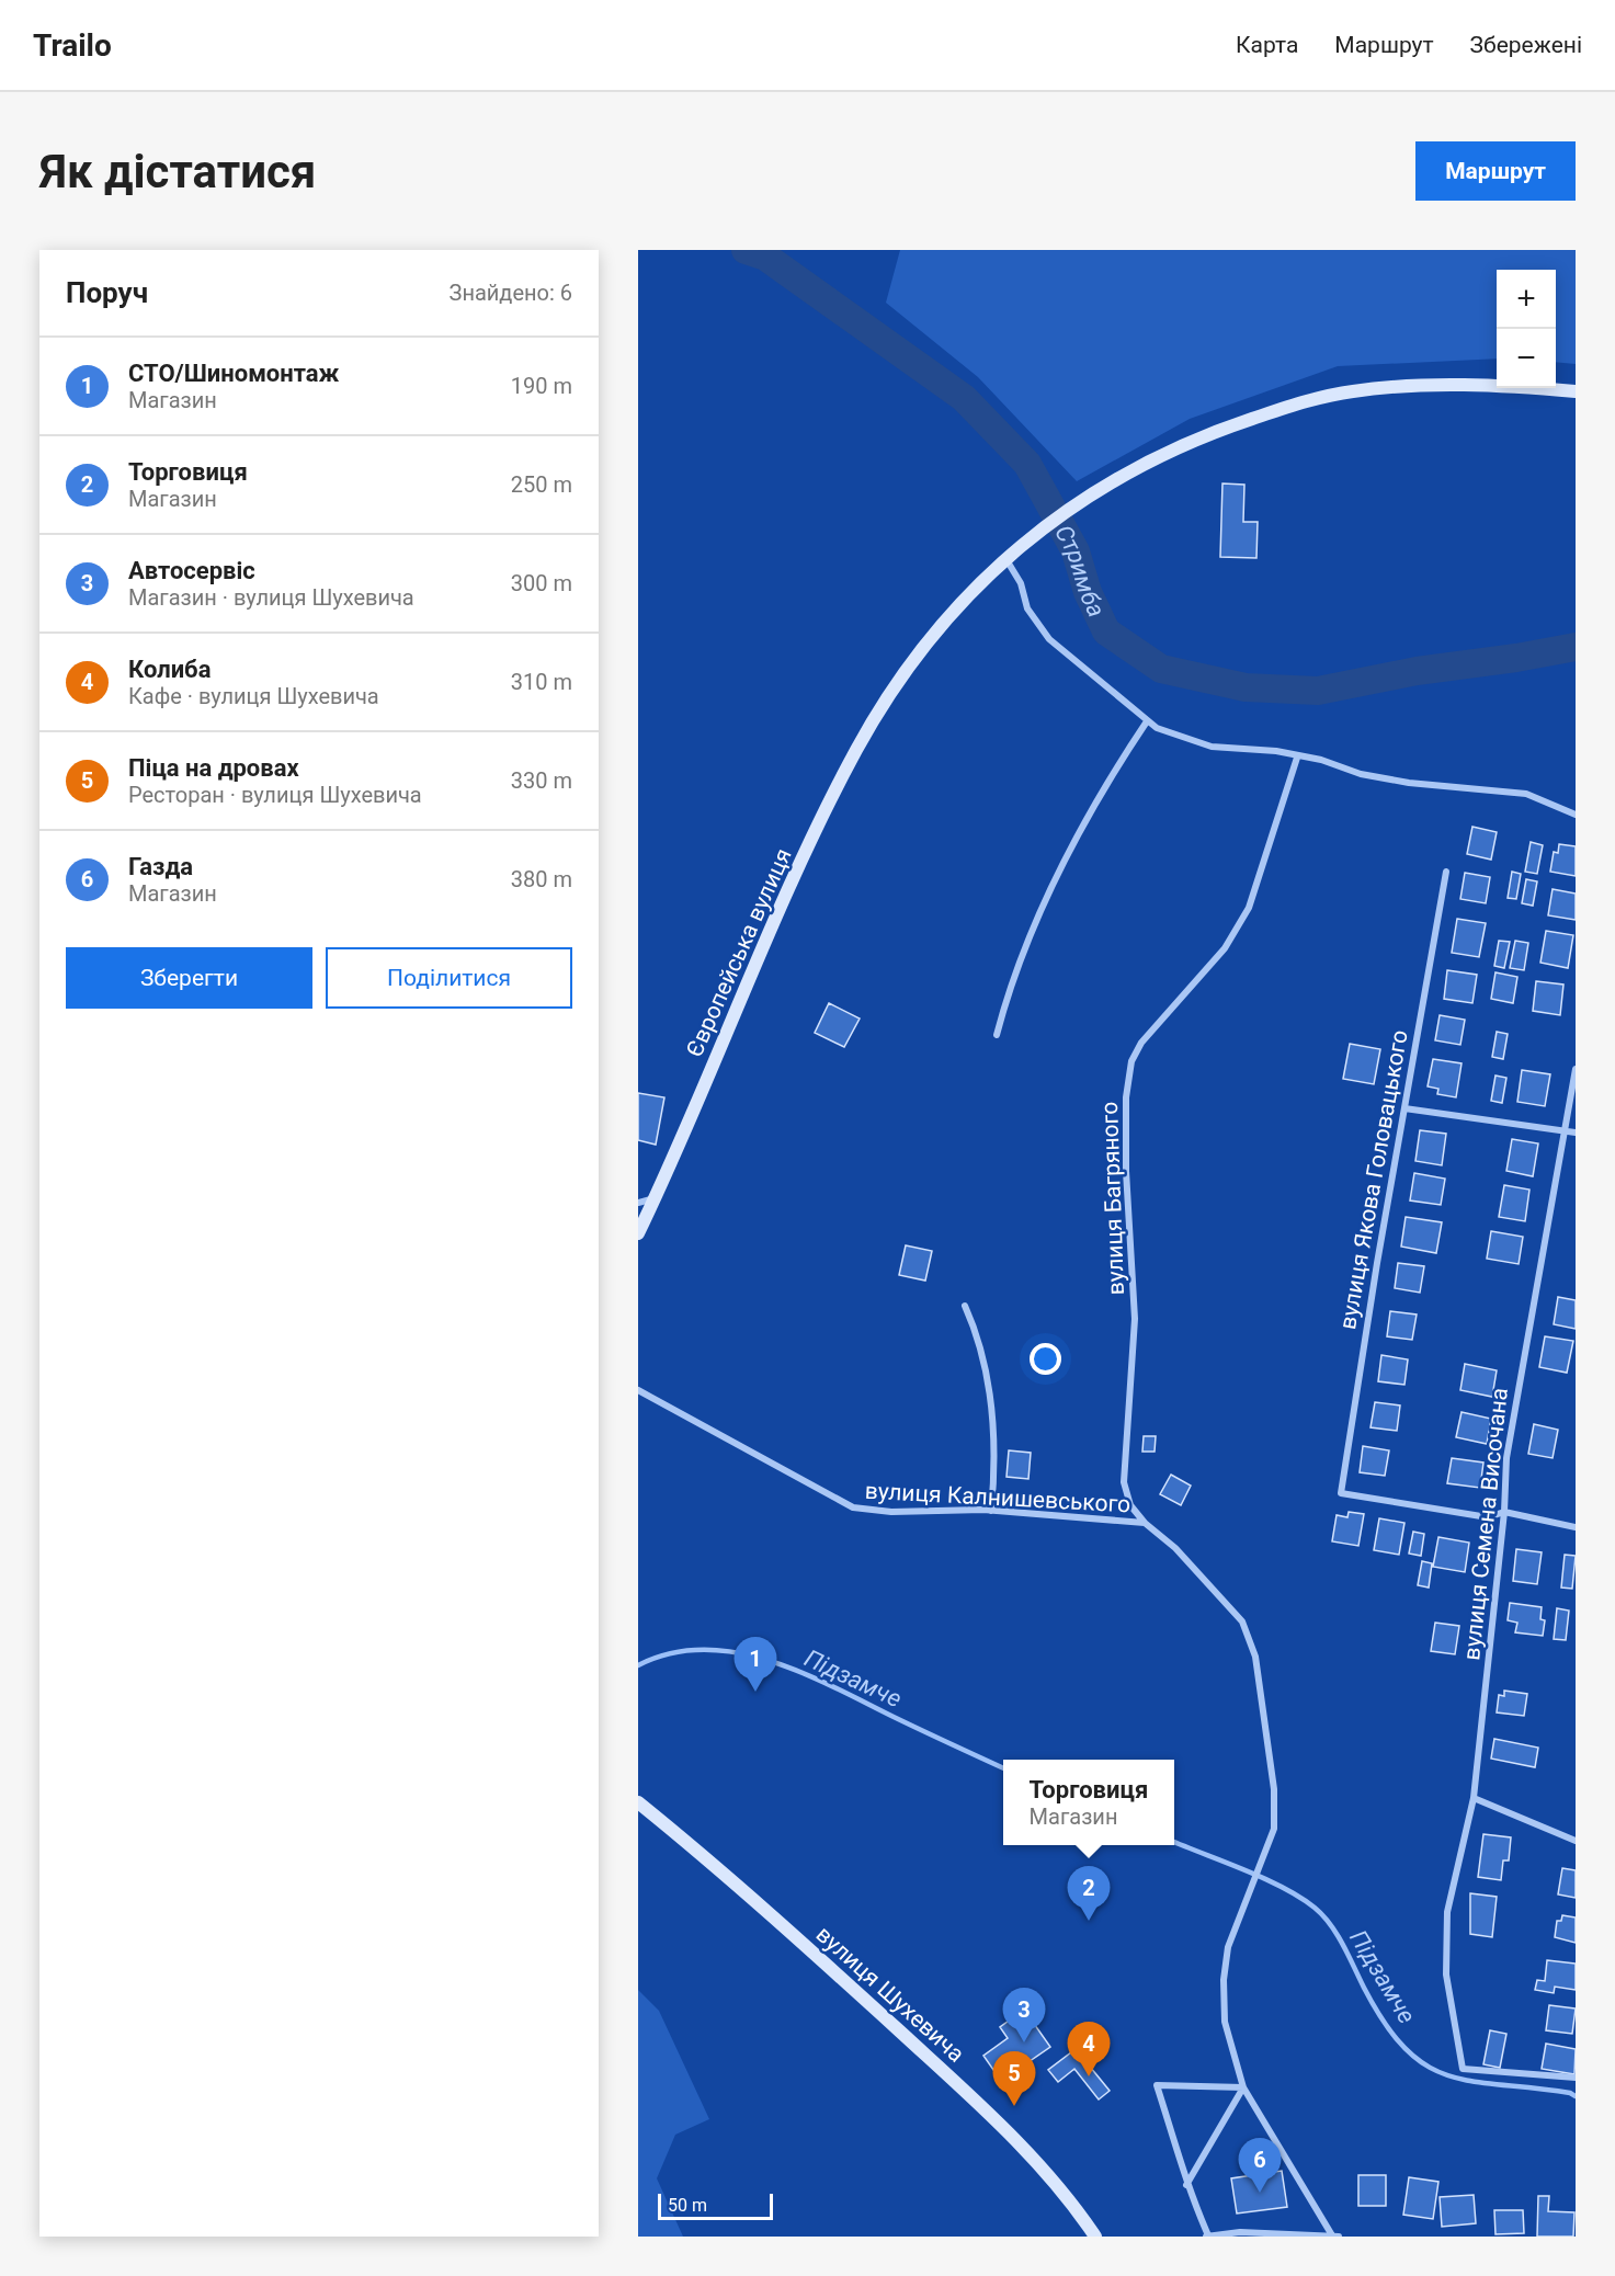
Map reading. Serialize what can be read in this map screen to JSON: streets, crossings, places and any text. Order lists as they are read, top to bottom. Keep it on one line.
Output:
{"streets":{"main road":["Європейська вулиця","вулиця Шухевича"],"street":["вулиця Якова Головацького","вулиця Багряного","вулиця Калнишевського","вулиця Семена Височана"]},"crossings":[["вулиця Якова Головацького","вулиця Семена Височана"],["вулиця Багряного","вулиця Калнишевського"]],"water":["Стримба","Підзамче"],"scale_bar":"50 m","page":{"header":"Trailo","nav":["Карта","Маршрут","Збережені"],"buttons":["Маршрут",["Зберегти","Поділитися"]],"title":"Як дістатися","heading":["Поруч","Знайдено: 6"],"map_buttons":["+","−"],"list":[{"mark":"1","name":"СТО/Шиномонтаж","note":"Магазин","value":"190 m"},{"mark":"2","name":"Торговиця","note":"Магазин","value":"250 m"},{"mark":"3","name":"Автосервіс","note":"Магазин · вулиця Шухевича","value":"300 m"},{"mark":"4","name":"Колиба","note":"Кафе · вулиця Шухевича","value":"310 m"},{"mark":"5","name":"Піца на дровах","note":"Ресторан · вулиця Шухевича","value":"330 m"},{"mark":"6","name":"Газда","note":"Магазин","value":"380 m"}],"pins":["1","2","3","4","5","6"],"popup":["Торговиця","Магазин"],"scale":"50 m"}}
